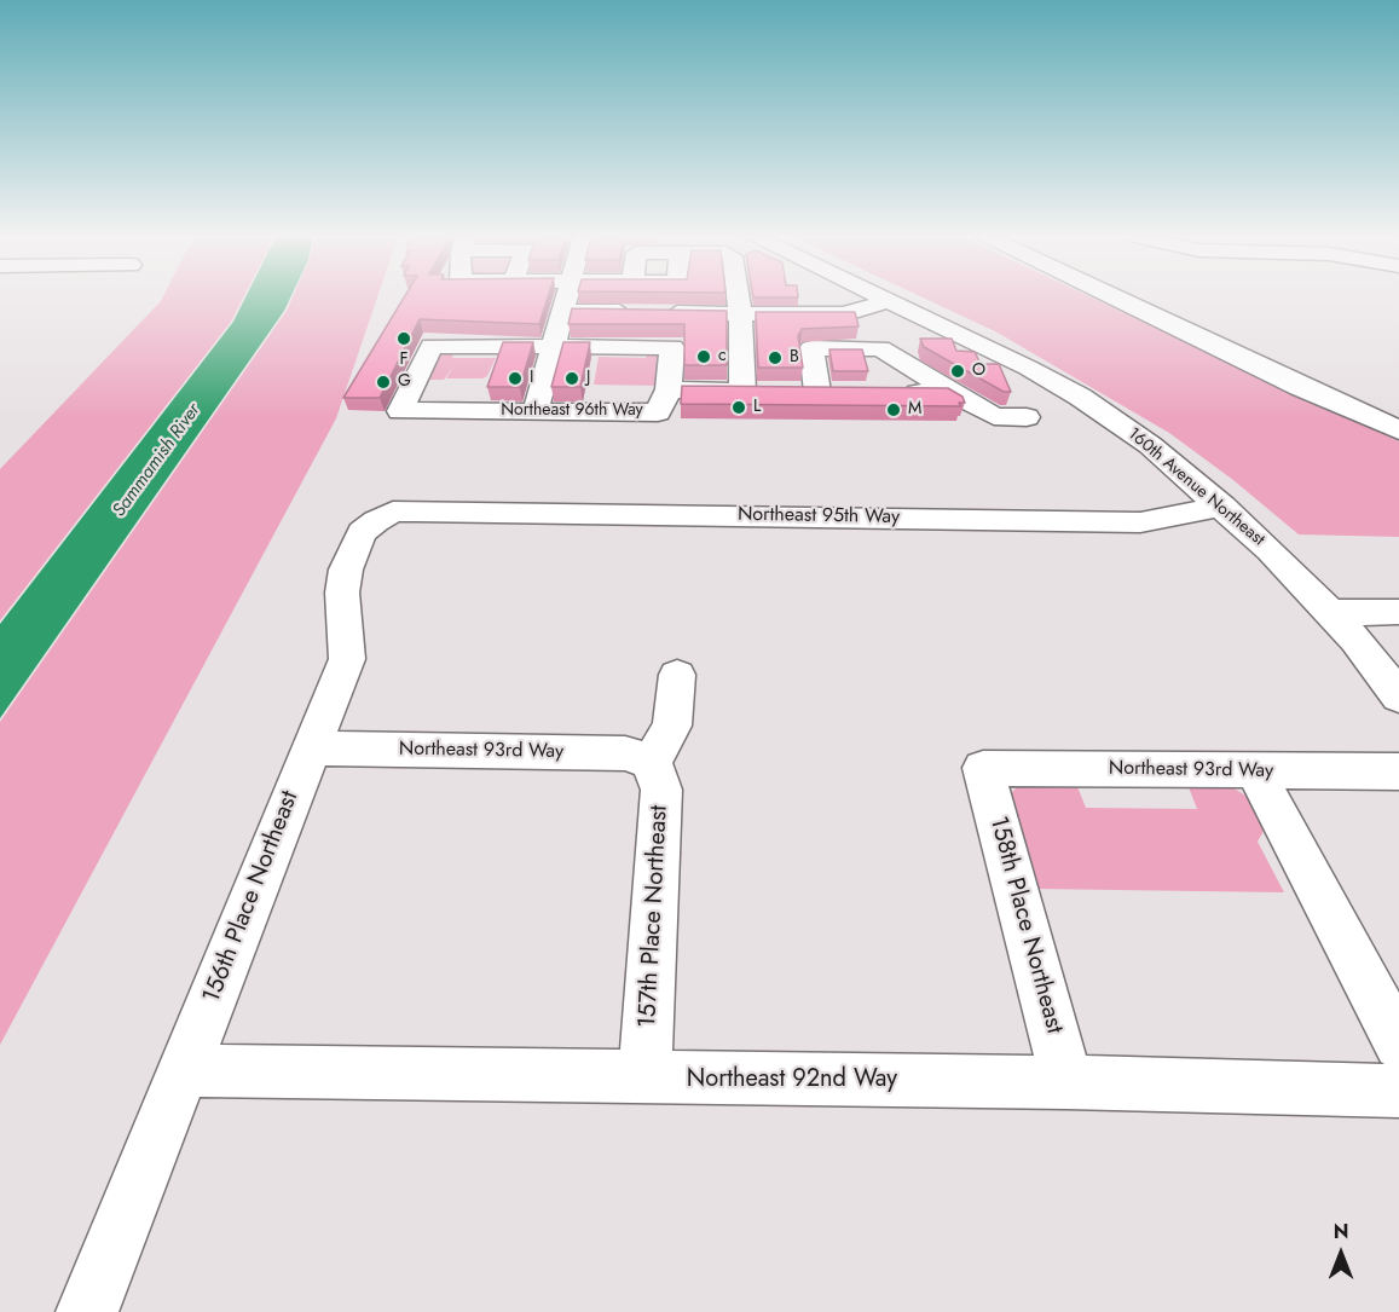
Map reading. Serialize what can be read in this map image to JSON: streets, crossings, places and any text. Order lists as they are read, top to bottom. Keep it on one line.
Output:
{"streets":{"street":["Northeast 96th Way","160th Avenue Northeast","Northeast 95th Way","Northeast 93rd Way","156th Place Northeast","157th Place Northeast","158th Place Northeast","Northeast 92nd Way"]},"crossings":[["160th Avenue Northeast","Northeast 95th Way"],["Northeast 95th Way","156th Place Northeast"],["Northeast 93rd Way","156th Place Northeast"],["Northeast 93rd Way","157th Place Northeast"],["Northeast 93rd Way","158th Place Northeast"],["156th Place Northeast","Northeast 92nd Way"],["157th Place Northeast","Northeast 92nd Way"],["158th Place Northeast","Northeast 92nd Way"]],"water":["Sammamish River"],"places":["F","c","B","O","I","J","G","L","M"],"north":"top"}
